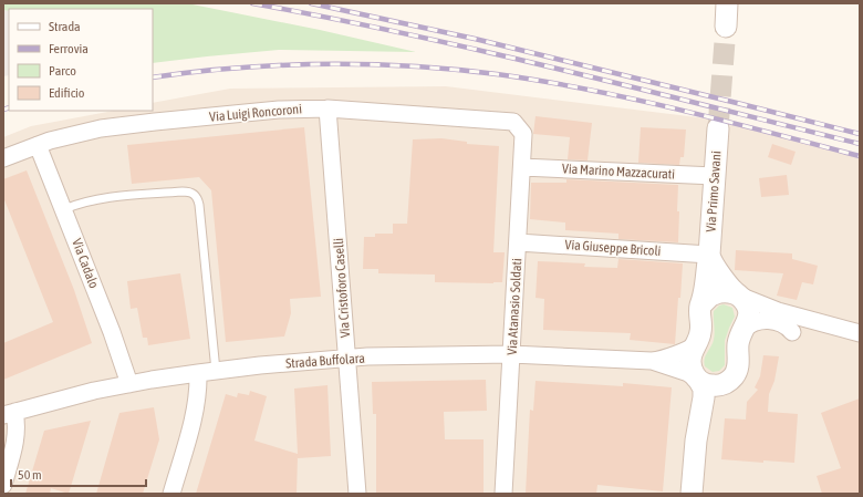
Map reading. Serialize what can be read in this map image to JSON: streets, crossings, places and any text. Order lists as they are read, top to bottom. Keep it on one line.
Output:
{"streets":{"street":["Via Luigi Roncoroni","Via Marino Mazzacurati","Via Primo Savani","Via Giuseppe Bricoli","Via Cadalo","Via Cristoforo Caselli","Via Atanasio Soldati","Strada Buffolara"]},"crossings":[["Via Luigi Roncoroni","Via Cadalo"],["Via Luigi Roncoroni","Via Cristoforo Caselli"],["Via Luigi Roncoroni","Via Atanasio Soldati"],["Via Marino Mazzacurati","Via Primo Savani"],["Via Marino Mazzacurati","Via Atanasio Soldati"],["Via Primo Savani","Via Giuseppe Bricoli"],["Via Primo Savani","Strada Buffolara"],["Via Giuseppe Bricoli","Via Atanasio Soldati"],["Via Cadalo","Strada Buffolara"],["Via Cristoforo Caselli","Strada Buffolara"],["Via Atanasio Soldati","Strada Buffolara"]],"legend":["Strada","Ferrovia","Parco","Edificio"],"scale_bar":"50 m"}
